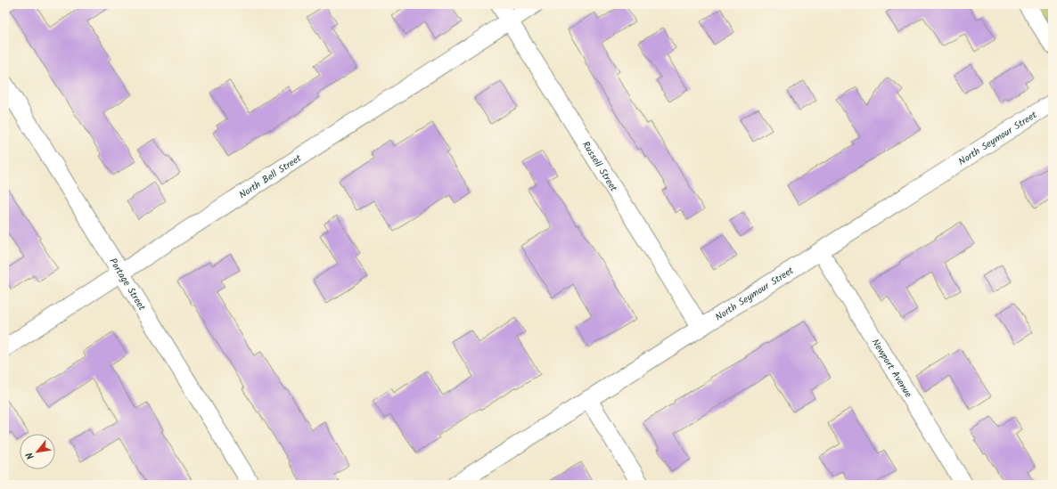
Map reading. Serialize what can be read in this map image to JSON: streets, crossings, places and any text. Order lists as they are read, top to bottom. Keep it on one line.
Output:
{"streets":{"street":["North Seymour Street","Russell Street","North Bell Street","Portage Street","Newport Avenue"]},"crossings":[["North Seymour Street","Russell Street"],["North Seymour Street","Newport Avenue"],["Russell Street","North Bell Street"],["North Bell Street","Portage Street"]],"north":"bottom left"}
